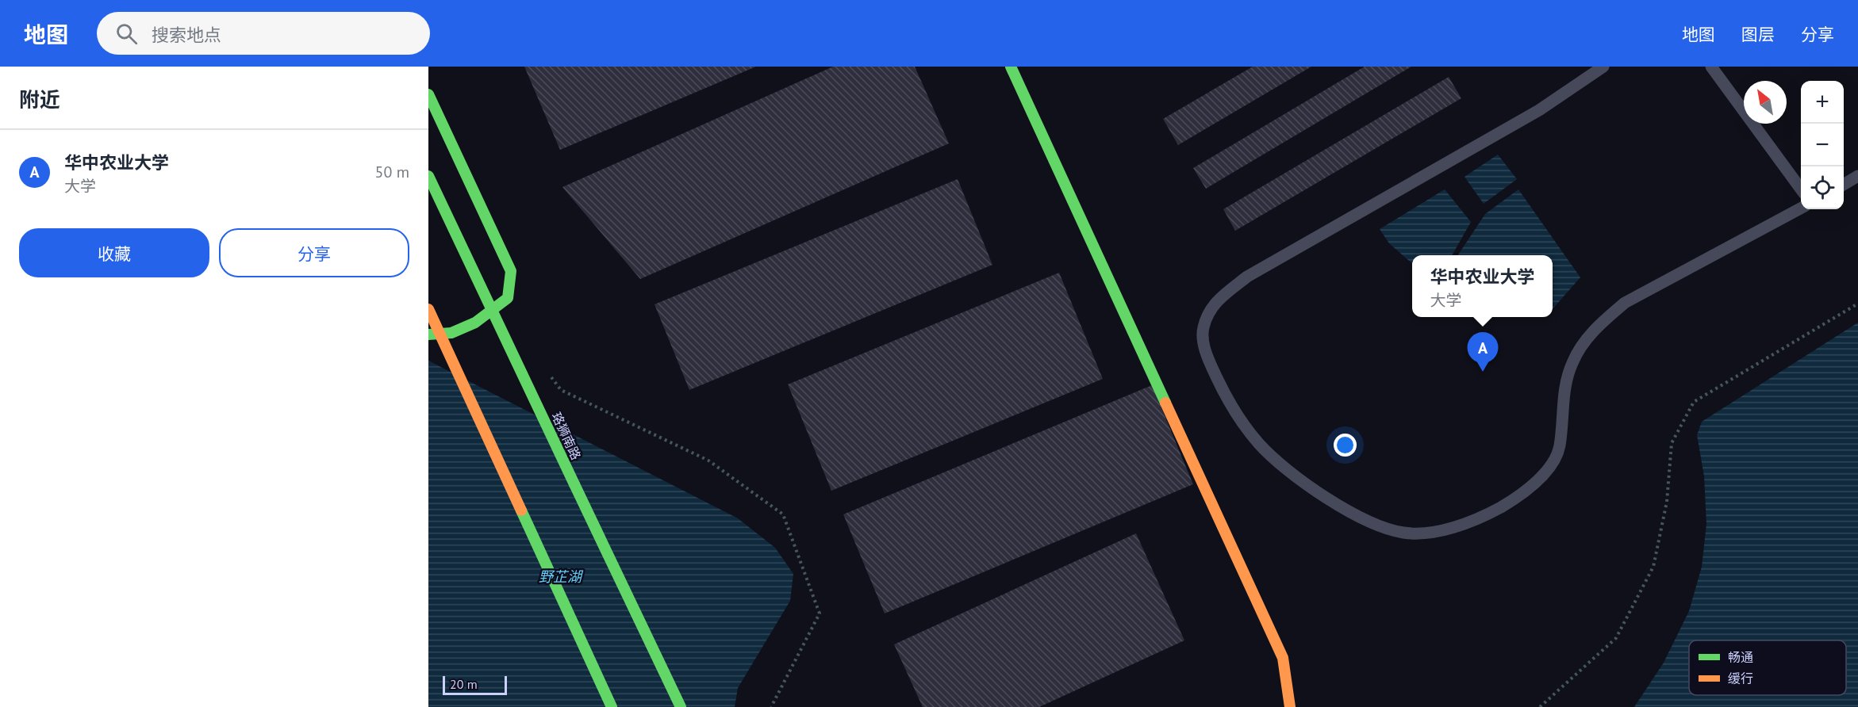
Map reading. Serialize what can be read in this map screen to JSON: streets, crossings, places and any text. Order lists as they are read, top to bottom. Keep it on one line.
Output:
{"streets":{"main road":["珞狮南路"]},"water":["野芷湖"],"legend":["畅通","缓行"],"scale_bar":"20 m","north":"top left","page":{"header":"地图","search":"搜索地点","nav":["地图","图层","分享"],"heading":"附近","map_buttons":["+","−"],"list":[{"mark":"A","name":"华中农业大学","note":"大学","value":"50 m"}],"buttons":["收藏","分享"],"popup":["华中农业大学","大学"],"pins":"A","scale":"20 m"}}
